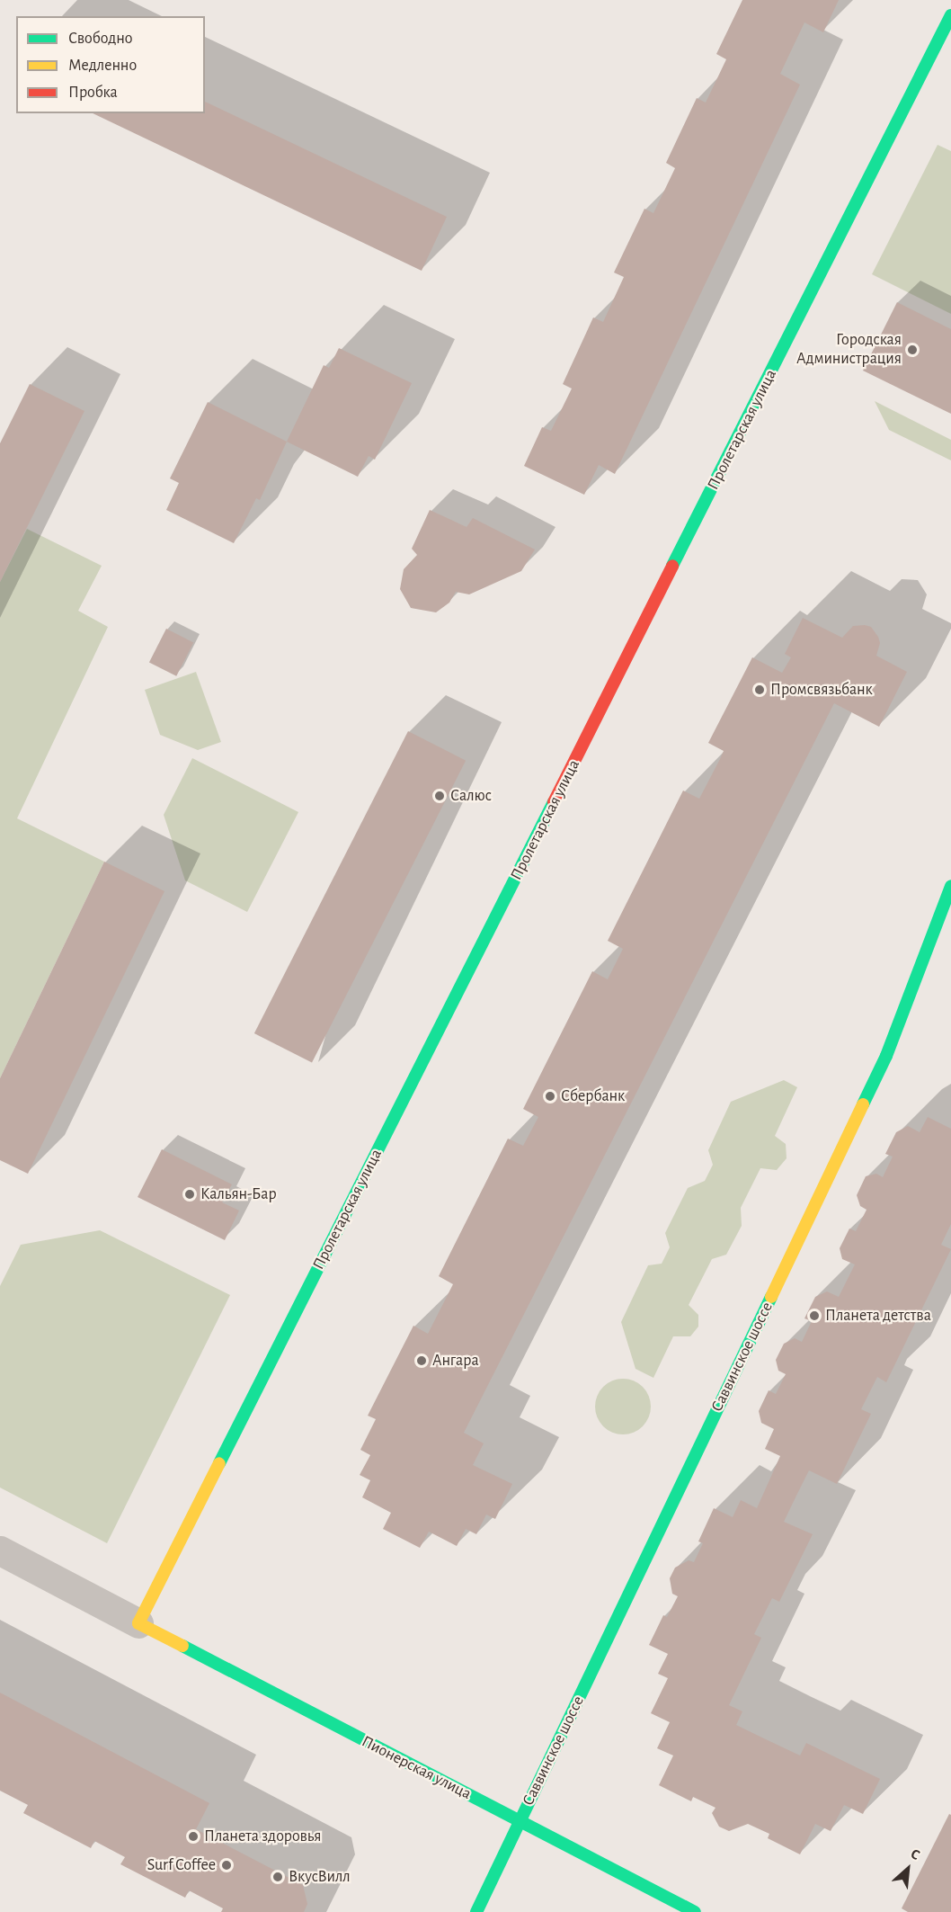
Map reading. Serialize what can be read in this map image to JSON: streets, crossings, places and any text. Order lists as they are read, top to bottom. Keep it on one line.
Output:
{"streets":{"main road":["Пролетарская улица","Саввинское шоссе","Пионерская улица"]},"crossings":[["Пролетарская улица","Пионерская улица"],["Саввинское шоссе","Пионерская улица"]],"places":["Городская Администрация","Промсвязьбанк","Салюс","Сбербанк","Кальян-Бар","Планета детства","Ангара","Планета здоровья","Surf Coffee","ВкусВилл"],"legend":["Свободно","Медленно","Пробка"],"north":"top right"}
